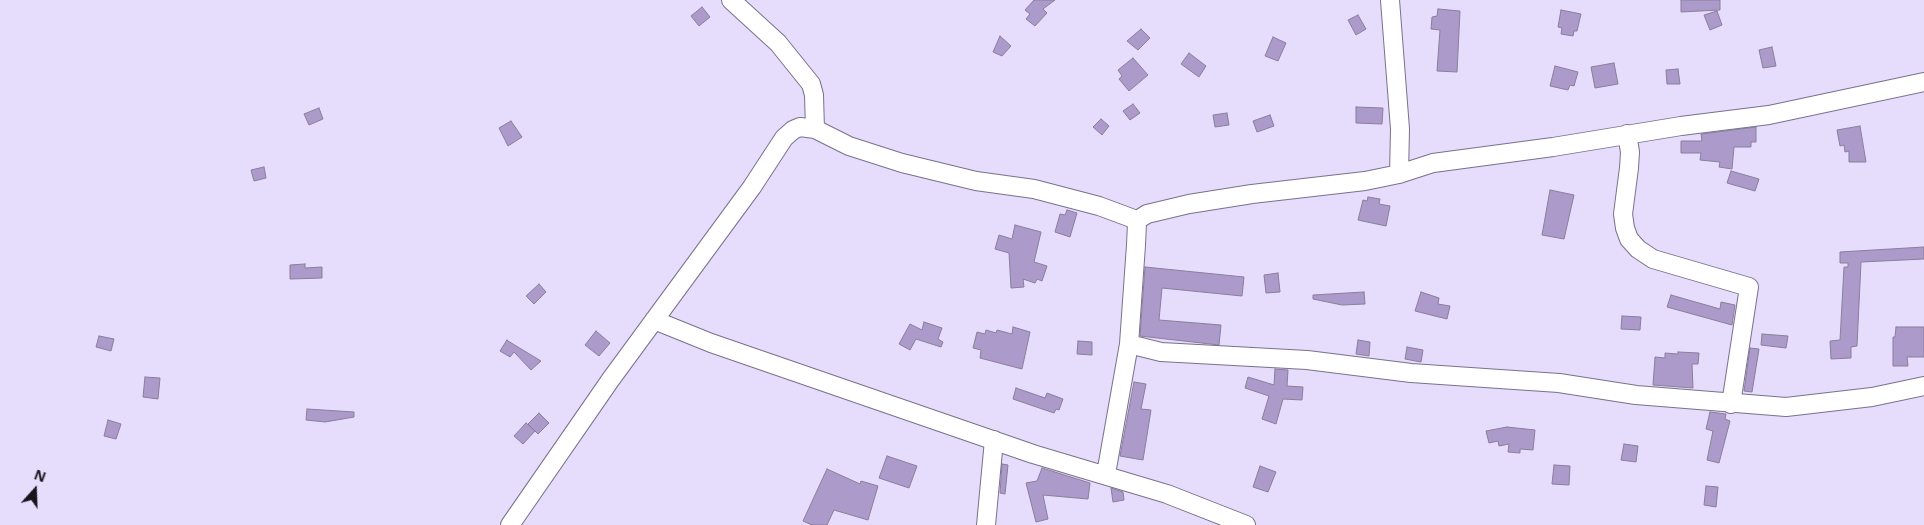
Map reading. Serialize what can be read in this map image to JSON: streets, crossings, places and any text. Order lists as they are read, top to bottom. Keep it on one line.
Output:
{"north":"top"}
